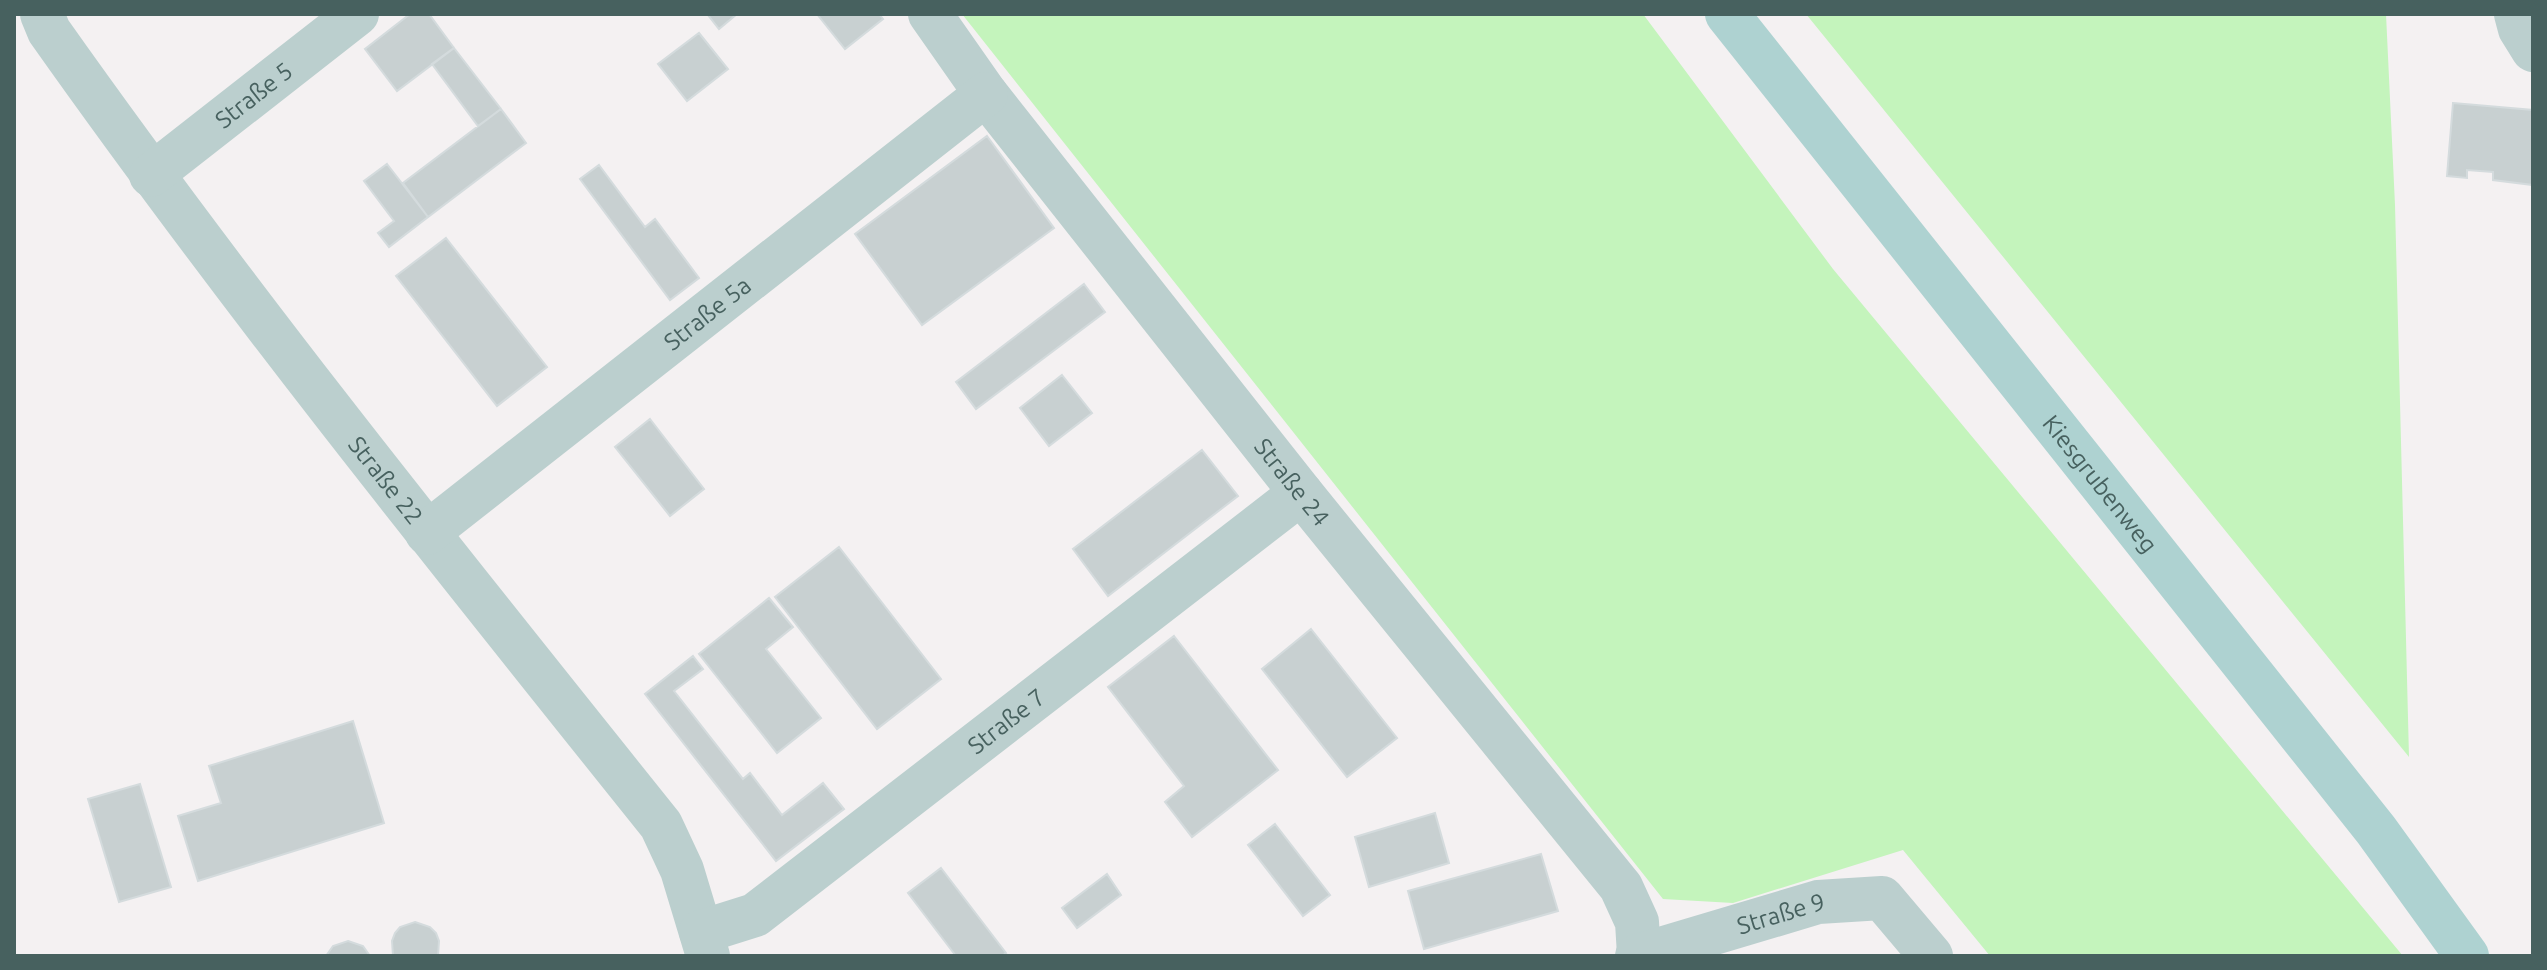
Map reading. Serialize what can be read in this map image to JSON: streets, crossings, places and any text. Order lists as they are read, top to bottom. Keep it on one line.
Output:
{"streets":{"main road":["Kiesgrubenweg"],"lane":["Straße 5","Straße 5a","Straße 22","Straße 24","Straße 7","Straße 9"]},"crossings":[["Straße 5","Straße 22"],["Straße 5a","Straße 22"],["Straße 5a","Straße 24"],["Straße 22","Straße 7"],["Straße 24","Straße 7"],["Straße 24","Straße 9"]]}
